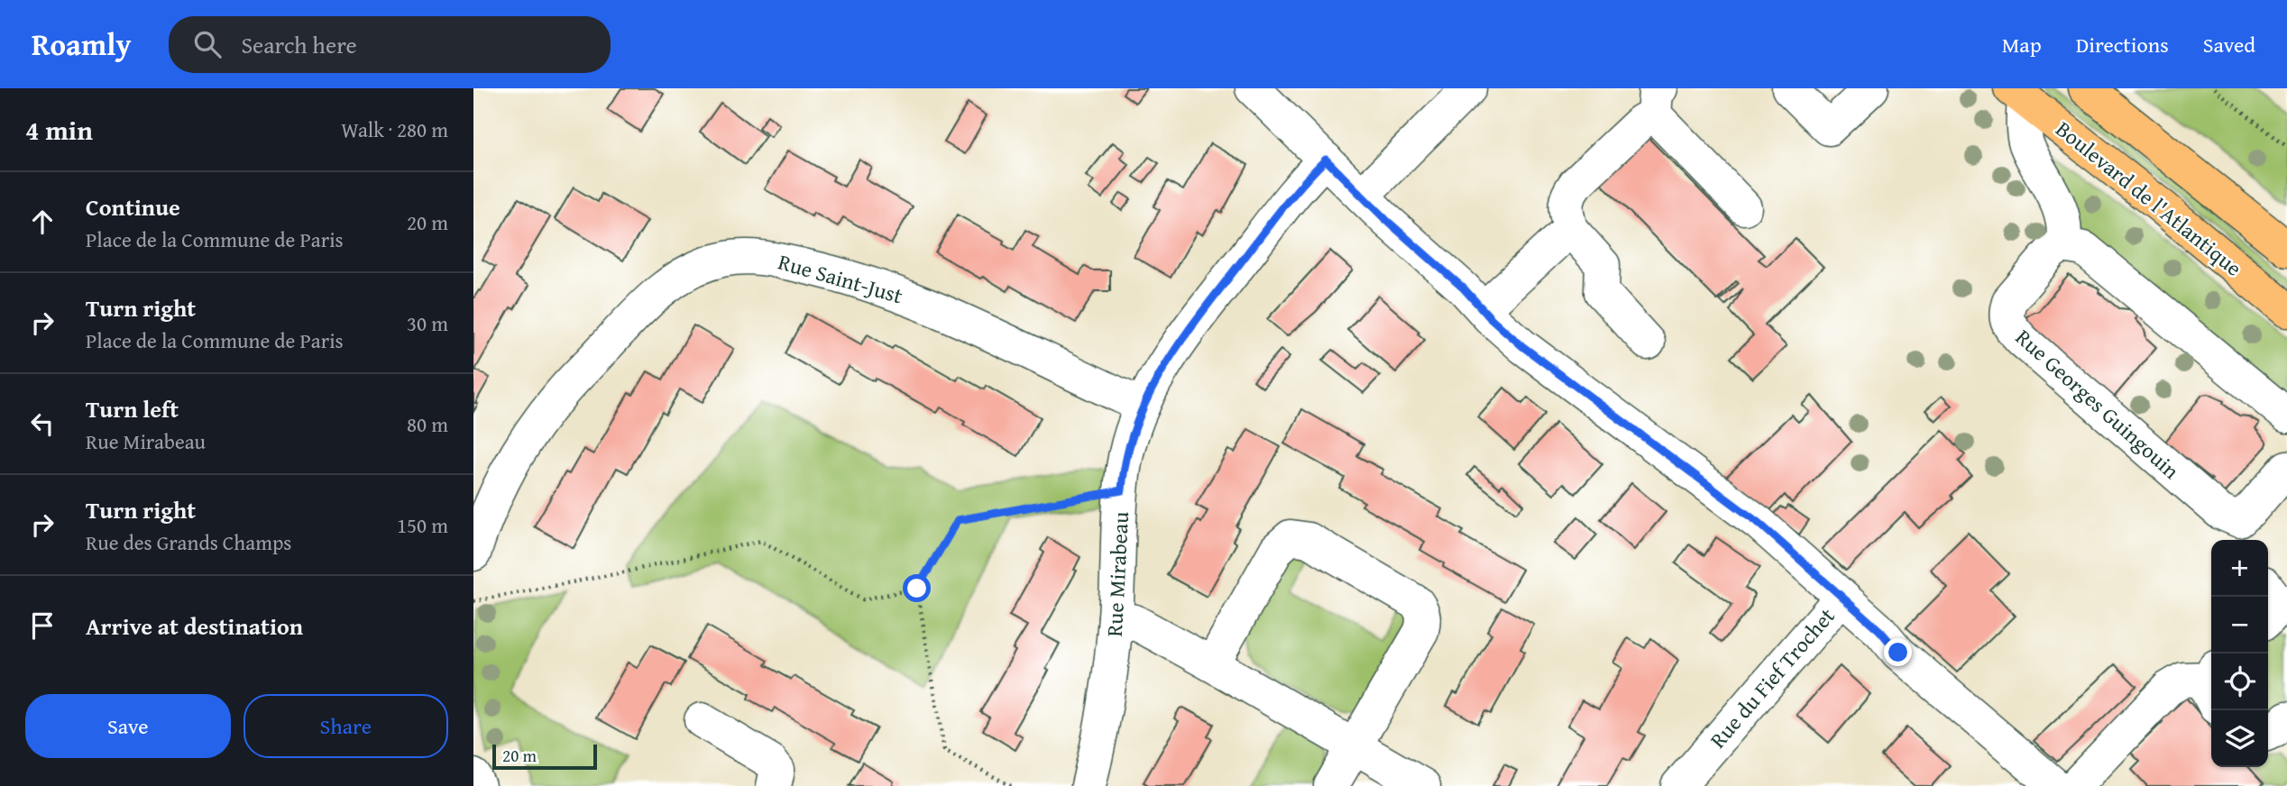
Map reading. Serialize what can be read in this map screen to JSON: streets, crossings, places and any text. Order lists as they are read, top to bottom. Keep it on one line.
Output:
{"streets":{"main road":["Boulevard de l'Atlantique"],"street":["Rue Saint-Just","Rue Georges Guingouin","Rue Mirabeau","Rue du Fief Trochet"]},"crossings":[["Rue Saint-Just","Rue Mirabeau"]],"scale_bar":"20 m","page":{"header":"Roamly","search":"Search here","nav":["Map","Directions","Saved"],"heading":["4 min","Walk · 280 m"],"list":[["Continue","Place de la Commune de Paris","20 m"],["Turn right","Place de la Commune de Paris","30 m"],["Turn left","Rue Mirabeau","80 m"],["Turn right","Rue des Grands Champs","150 m"],"Arrive at destination"],"map_buttons":["+","−"],"buttons":["Save","Share"],"scale":"20 m"}}
